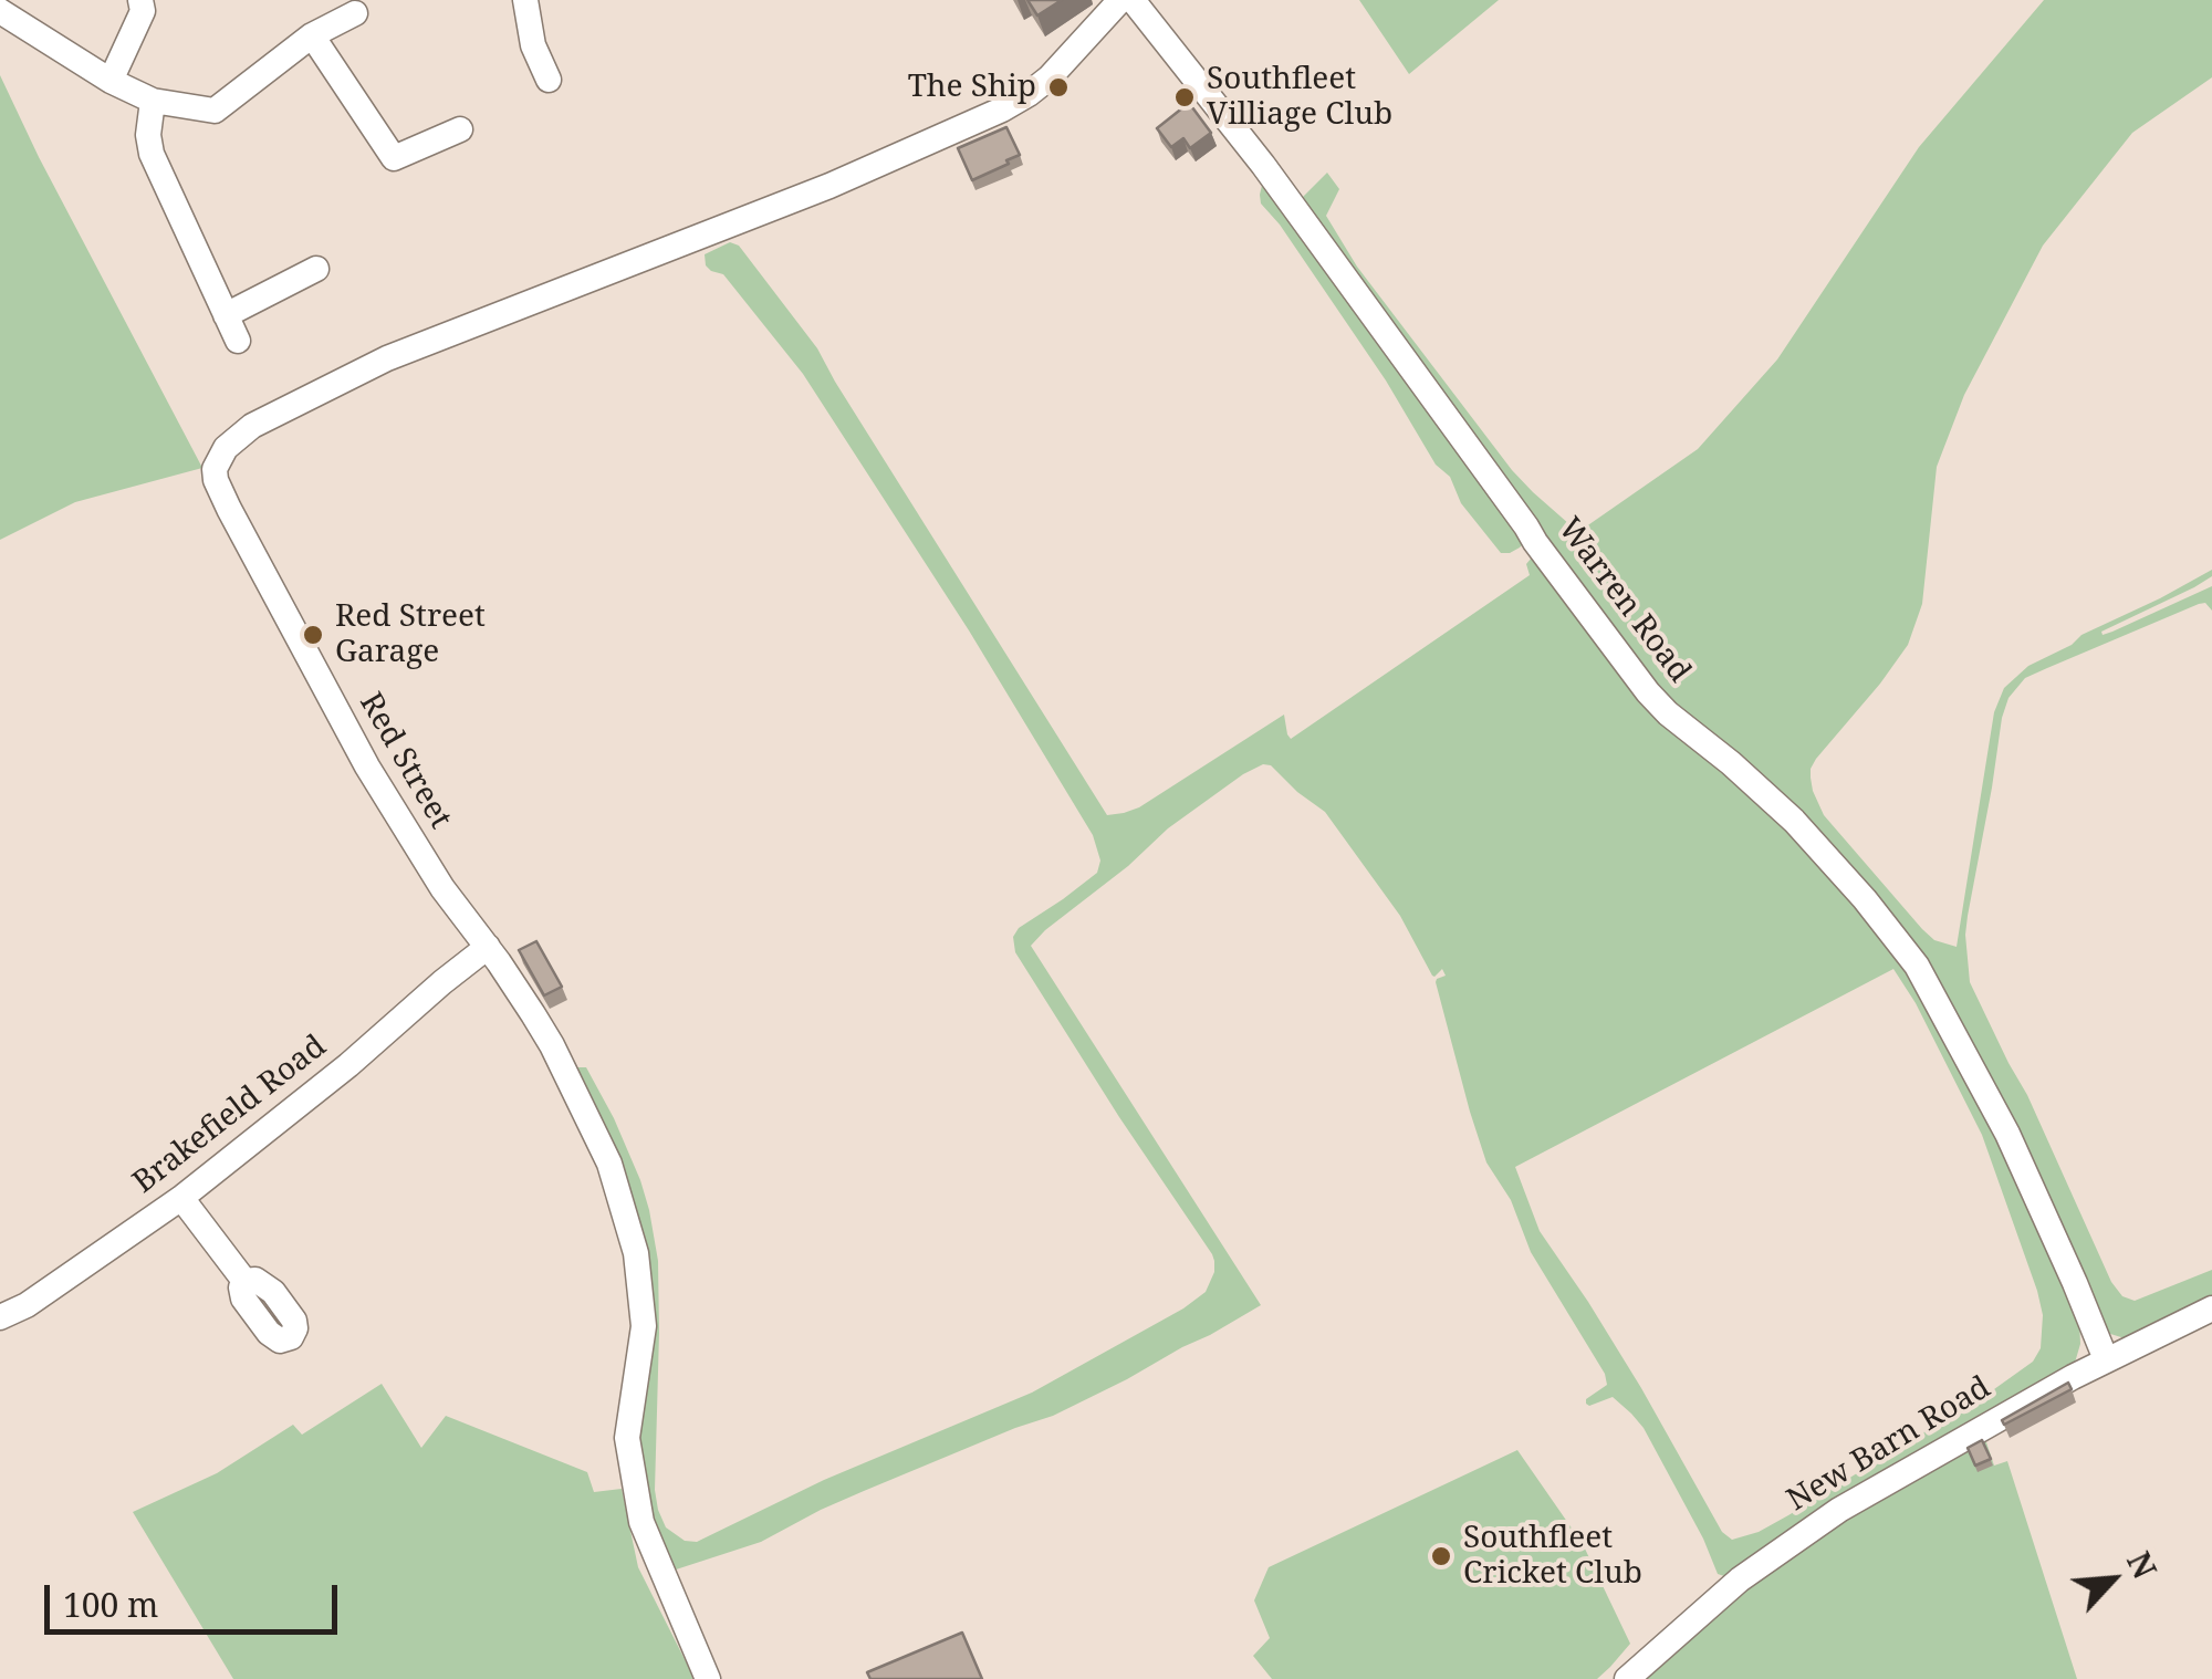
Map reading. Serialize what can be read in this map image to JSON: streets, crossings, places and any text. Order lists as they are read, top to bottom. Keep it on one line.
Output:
{"streets":{"street":["Warren Road","Red Street","Brakefield Road","New Barn Road"]},"crossings":[["Warren Road","New Barn Road"],["Red Street","Brakefield Road"]],"places":["The Ship","Southfleet Villiage Club","Red Street Garage","Southfleet Cricket Club"],"scale_bar":"100 m","north":"top right"}
